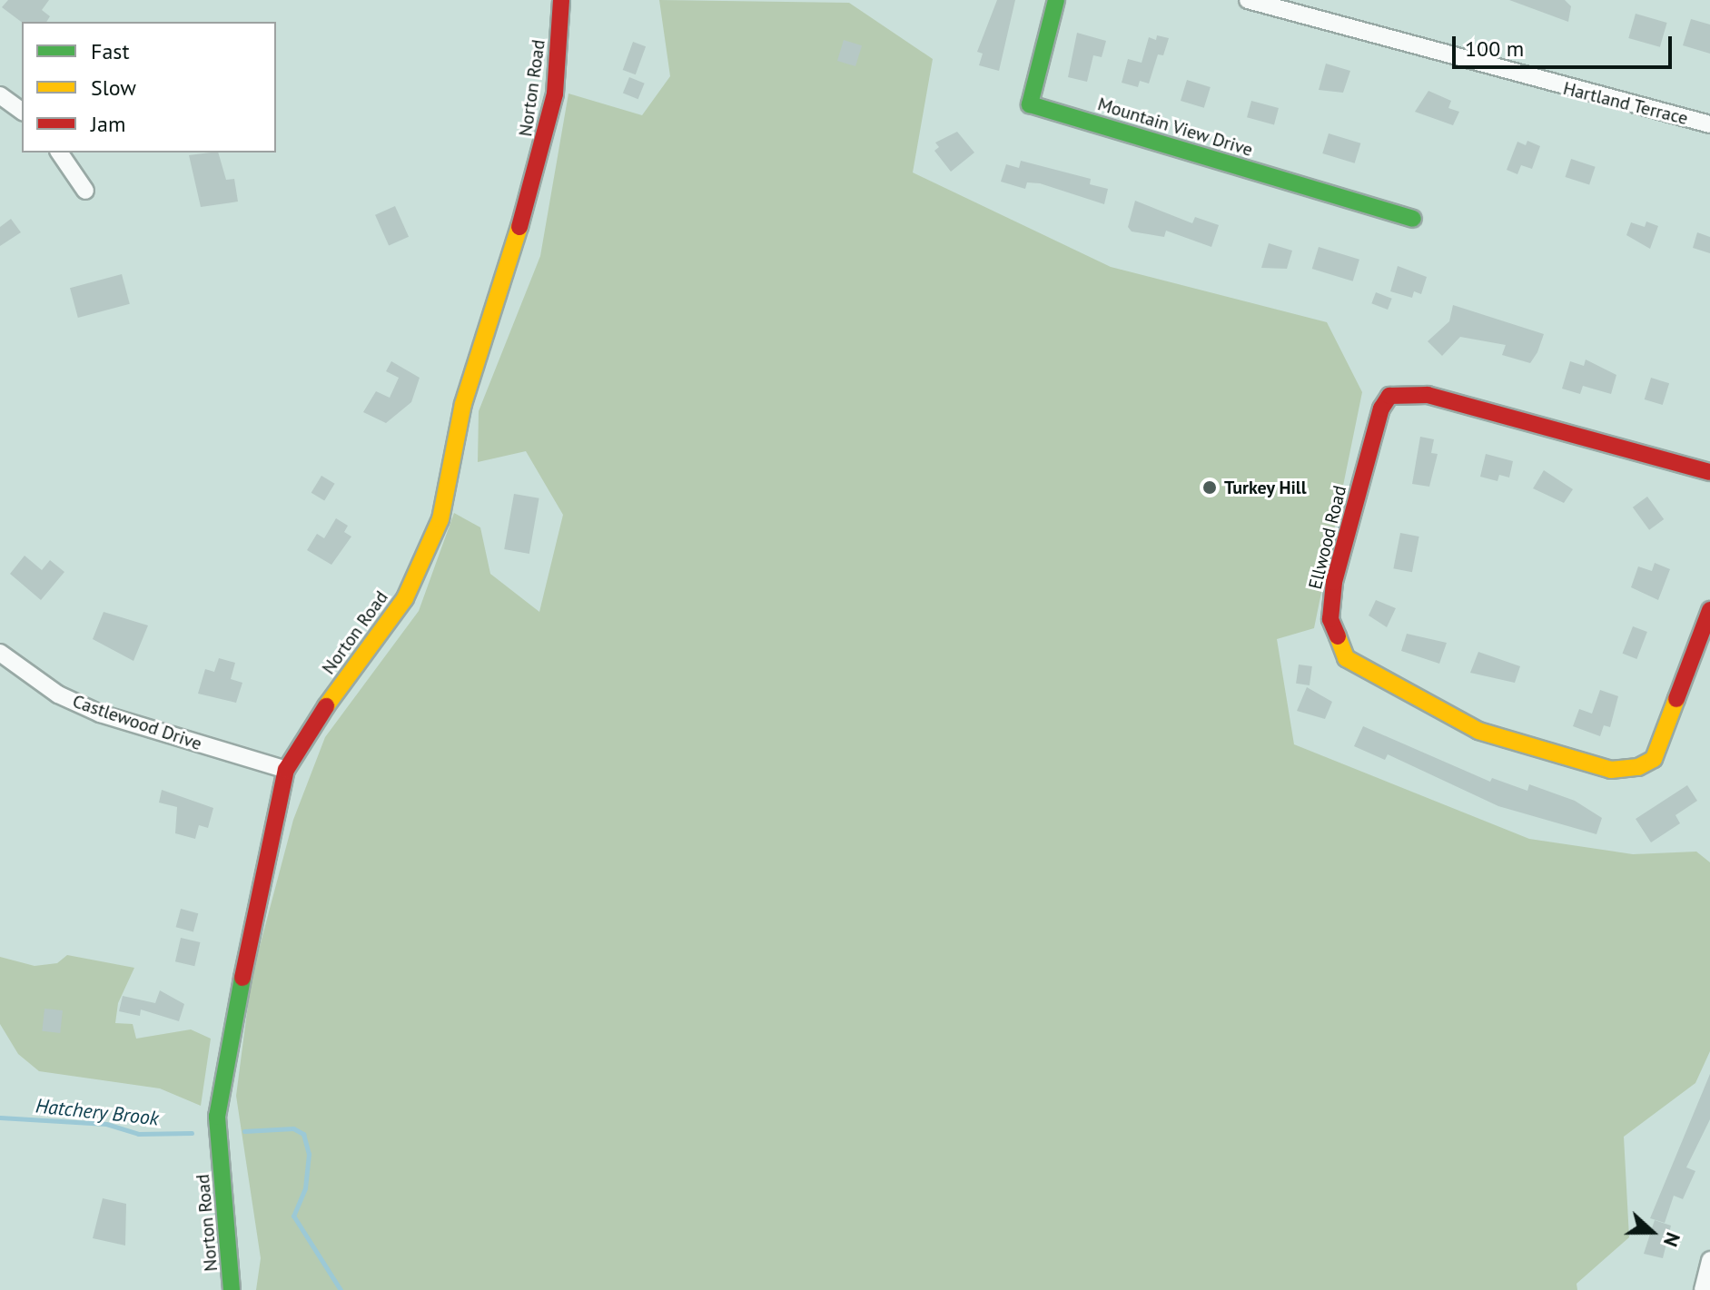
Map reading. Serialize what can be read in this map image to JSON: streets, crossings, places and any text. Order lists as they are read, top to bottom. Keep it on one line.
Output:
{"streets":{"street":["Norton Road","Hartland Terrace","Mountain View Drive","Ellwood Road","Castlewood Drive"]},"crossings":[["Norton Road","Castlewood Drive"]],"water":["Hatchery Brook"],"places":["Turkey Hill"],"legend":["Fast","Slow","Jam"],"scale_bar":"100 m","north":"right"}
